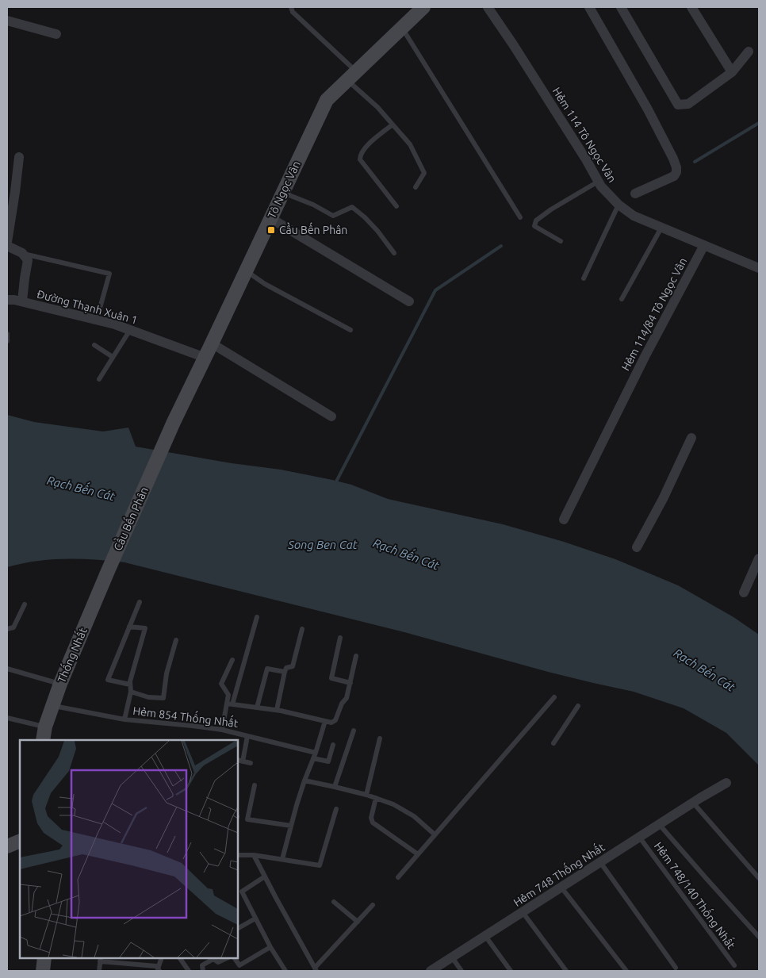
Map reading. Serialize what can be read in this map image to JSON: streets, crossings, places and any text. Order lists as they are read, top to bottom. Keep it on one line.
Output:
{"streets":{"main road":["Tô Ngọc Vân","Cầu Bến Phân","Thống Nhất"],"street":["Hẻm 114 Tô Ngọc Vân","Đường Thạnh Xuân 1","Hẻm 114/84 Tô Ngọc Vân","Hẻm 748 Thống Nhất"],"lane":["Hẻm 854 Thống Nhất","Hẻm 748/140 Thống Nhất"]},"crossings":[["Hẻm 114 Tô Ngọc Vân","Hẻm 114/84 Tô Ngọc Vân"],["Tô Ngọc Vân","Đường Thạnh Xuân 1"],["Tô Ngọc Vân","Cầu Bến Phân"],["Cầu Bến Phân","Thống Nhất"],["Thống Nhất","Hẻm 854 Thống Nhất"],["Hẻm 748 Thống Nhất","Hẻm 748/140 Thống Nhất"]],"water":["Rạch Bến Cát","Song Ben Cat"],"places":{"transit":["Cầu Bến Phân"]}}
